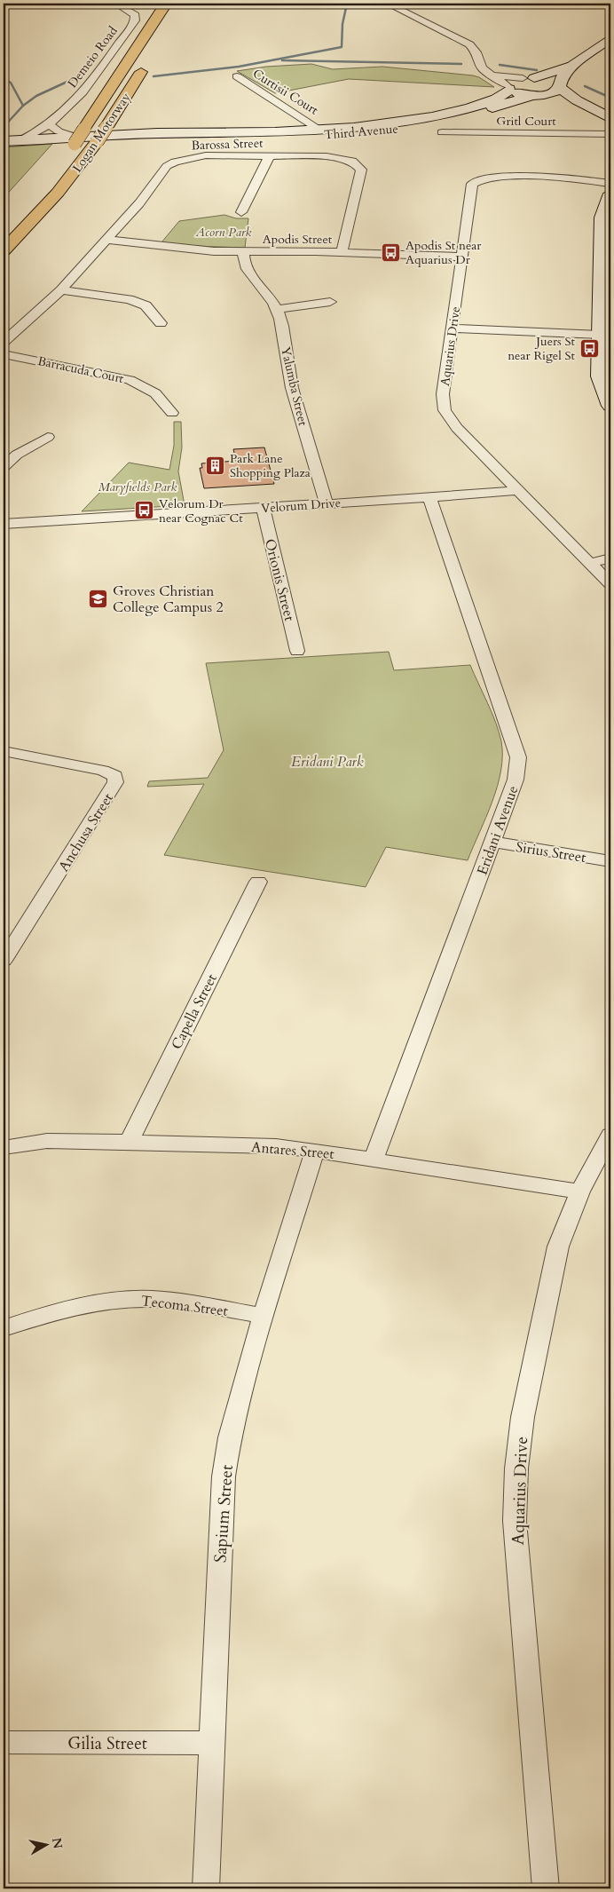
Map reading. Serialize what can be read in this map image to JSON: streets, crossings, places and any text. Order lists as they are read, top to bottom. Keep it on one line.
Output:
{"streets":{"highway":["Logan Motorway"],"street":["Demeio Road","Curtisii Court","Gritl Court","Third Avenue","Barossa Street","Apodis Street","Aquarius Drive","Barracuda Court","Yalumba Street","Velorum Drive","Orionis Street","Eridani Avenue","Anchusa Street","Sirius Street","Capella Street","Antares Street","Tecoma Street","Sapium Street","Gilia Street"]},"crossings":[["Demeio Road","Third Avenue"],["Curtisii Court","Third Avenue"],["Third Avenue","Logan Motorway"],["Barossa Street","Apodis Street"],["Apodis Street","Aquarius Drive"],["Apodis Street","Yalumba Street"],["Aquarius Drive","Velorum Drive"],["Aquarius Drive","Antares Street"],["Yalumba Street","Velorum Drive"],["Velorum Drive","Orionis Street"],["Velorum Drive","Eridani Avenue"],["Eridani Avenue","Sirius Street"],["Eridani Avenue","Antares Street"],["Capella Street","Antares Street"],["Antares Street","Sapium Street"],["Tecoma Street","Sapium Street"],["Sapium Street","Gilia Street"]],"parks":["Acorn Park","Maryfields Park","Eridani Park"],"places":{"bus stop":["Apodis St near Aquarius Dr","Juers St near Rigel St","Velorum Dr near Cognac Ct"],"building":["Park Lane Shopping Plaza"],"school or university":["Groves Christian College Campus 2"]},"north":"right"}
